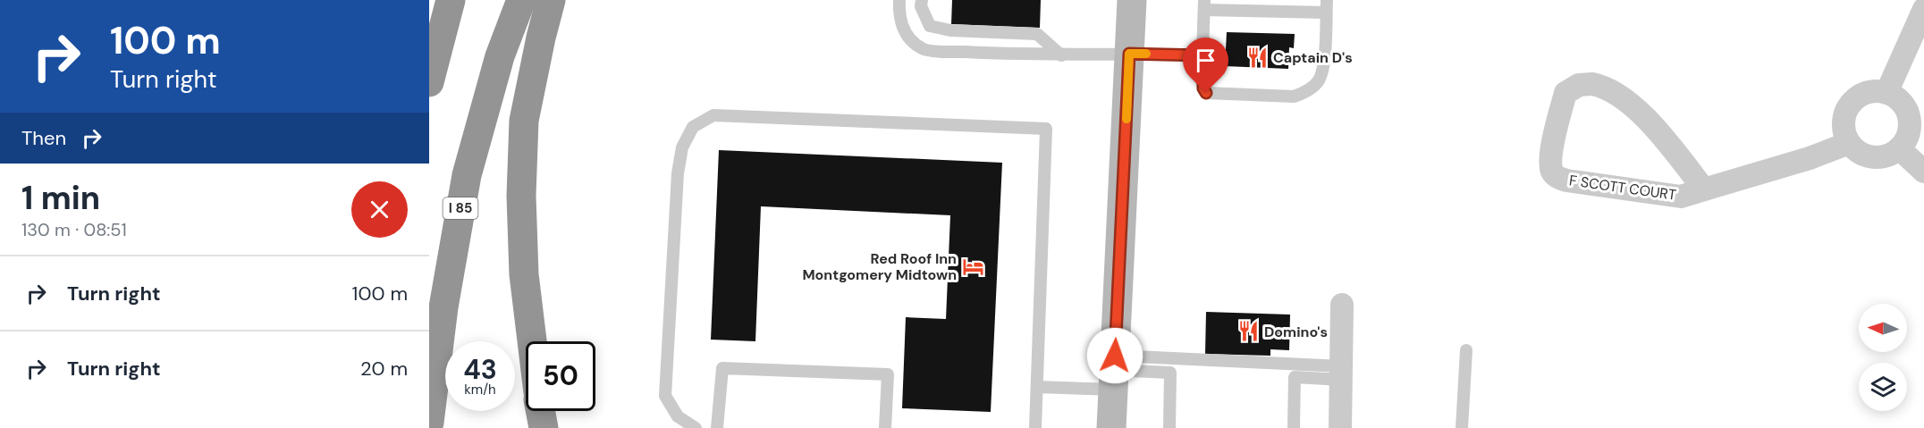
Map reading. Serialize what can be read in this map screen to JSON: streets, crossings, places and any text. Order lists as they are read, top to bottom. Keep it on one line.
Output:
{"streets":{"highway":["I 85"],"street":["F SCOTT COURT"]},"places":{"restaurant":["Captain D's","Domino's"],"hotel":["Red Roof Inn Montgomery Midtown"]},"north":"left","page":{"turn":["100 m","Turn right"],"then":"Then","heading":["1 min","130 m · 08:51"],"list":[{"name":"Turn right","value":"100 m"},{"name":"Turn right","value":"20 m"}],"speed":"43 km/h","limit":"50"}}
